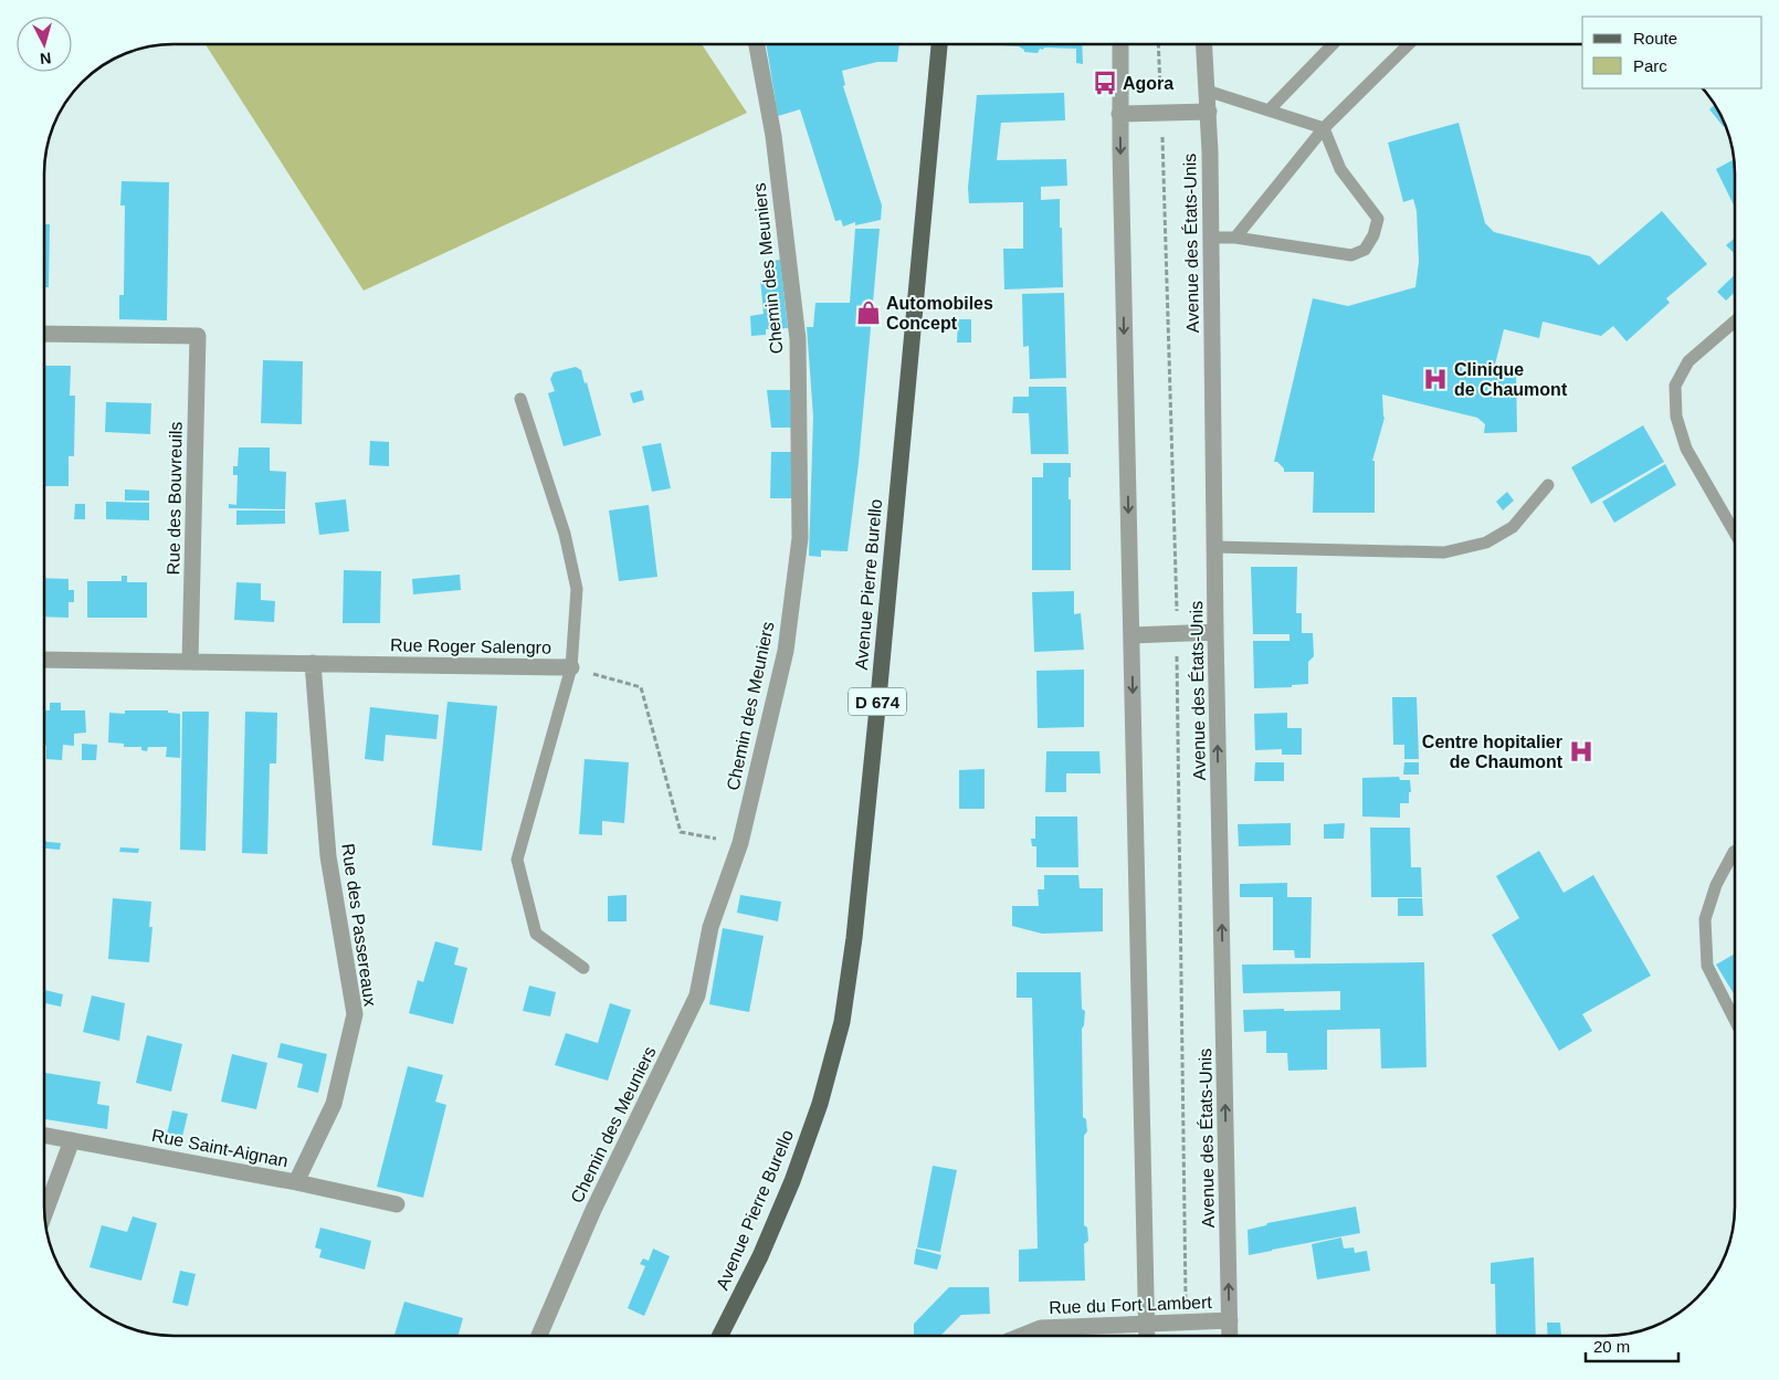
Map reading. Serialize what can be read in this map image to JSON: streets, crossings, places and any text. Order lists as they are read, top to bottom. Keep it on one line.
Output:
{"streets":{"main road":["Avenue Pierre Burello","D 674"],"street":["Avenue des États-Unis","Chemin des Meuniers","Rue des Bouvreuils","Rue Roger Salengro","Rue des Passereaux","Rue Saint-Aignan","Rue du Fort Lambert"]},"crossings":[["Avenue des États-Unis","Rue du Fort Lambert"],["Rue des Bouvreuils","Rue Roger Salengro"],["Rue Roger Salengro","Rue des Passereaux"],["Rue des Passereaux","Rue Saint-Aignan"]],"places":{"bus stop":["Agora"],"shop":["Automobiles Concept"],"hospital":["Clinique de Chaumont","Centre hopitalier de Chaumont"]},"legend":["Route","Parc"],"scale_bar":"20 m","north":"bottom"}
